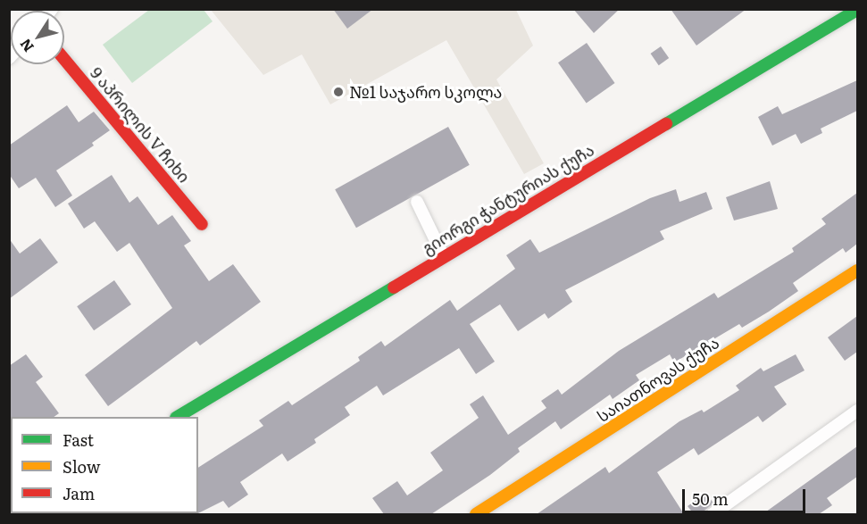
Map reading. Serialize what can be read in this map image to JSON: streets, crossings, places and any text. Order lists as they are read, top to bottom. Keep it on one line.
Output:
{"streets":{"street":["9 აპრილის V ჩიხი","გიორგი ჭანტურიას ქუჩა","საიათნოვას ქუჩა"]},"places":["№1 საჯარო სკოლა"],"legend":["Fast","Slow","Jam"],"scale_bar":"50 m","north":"bottom left"}
